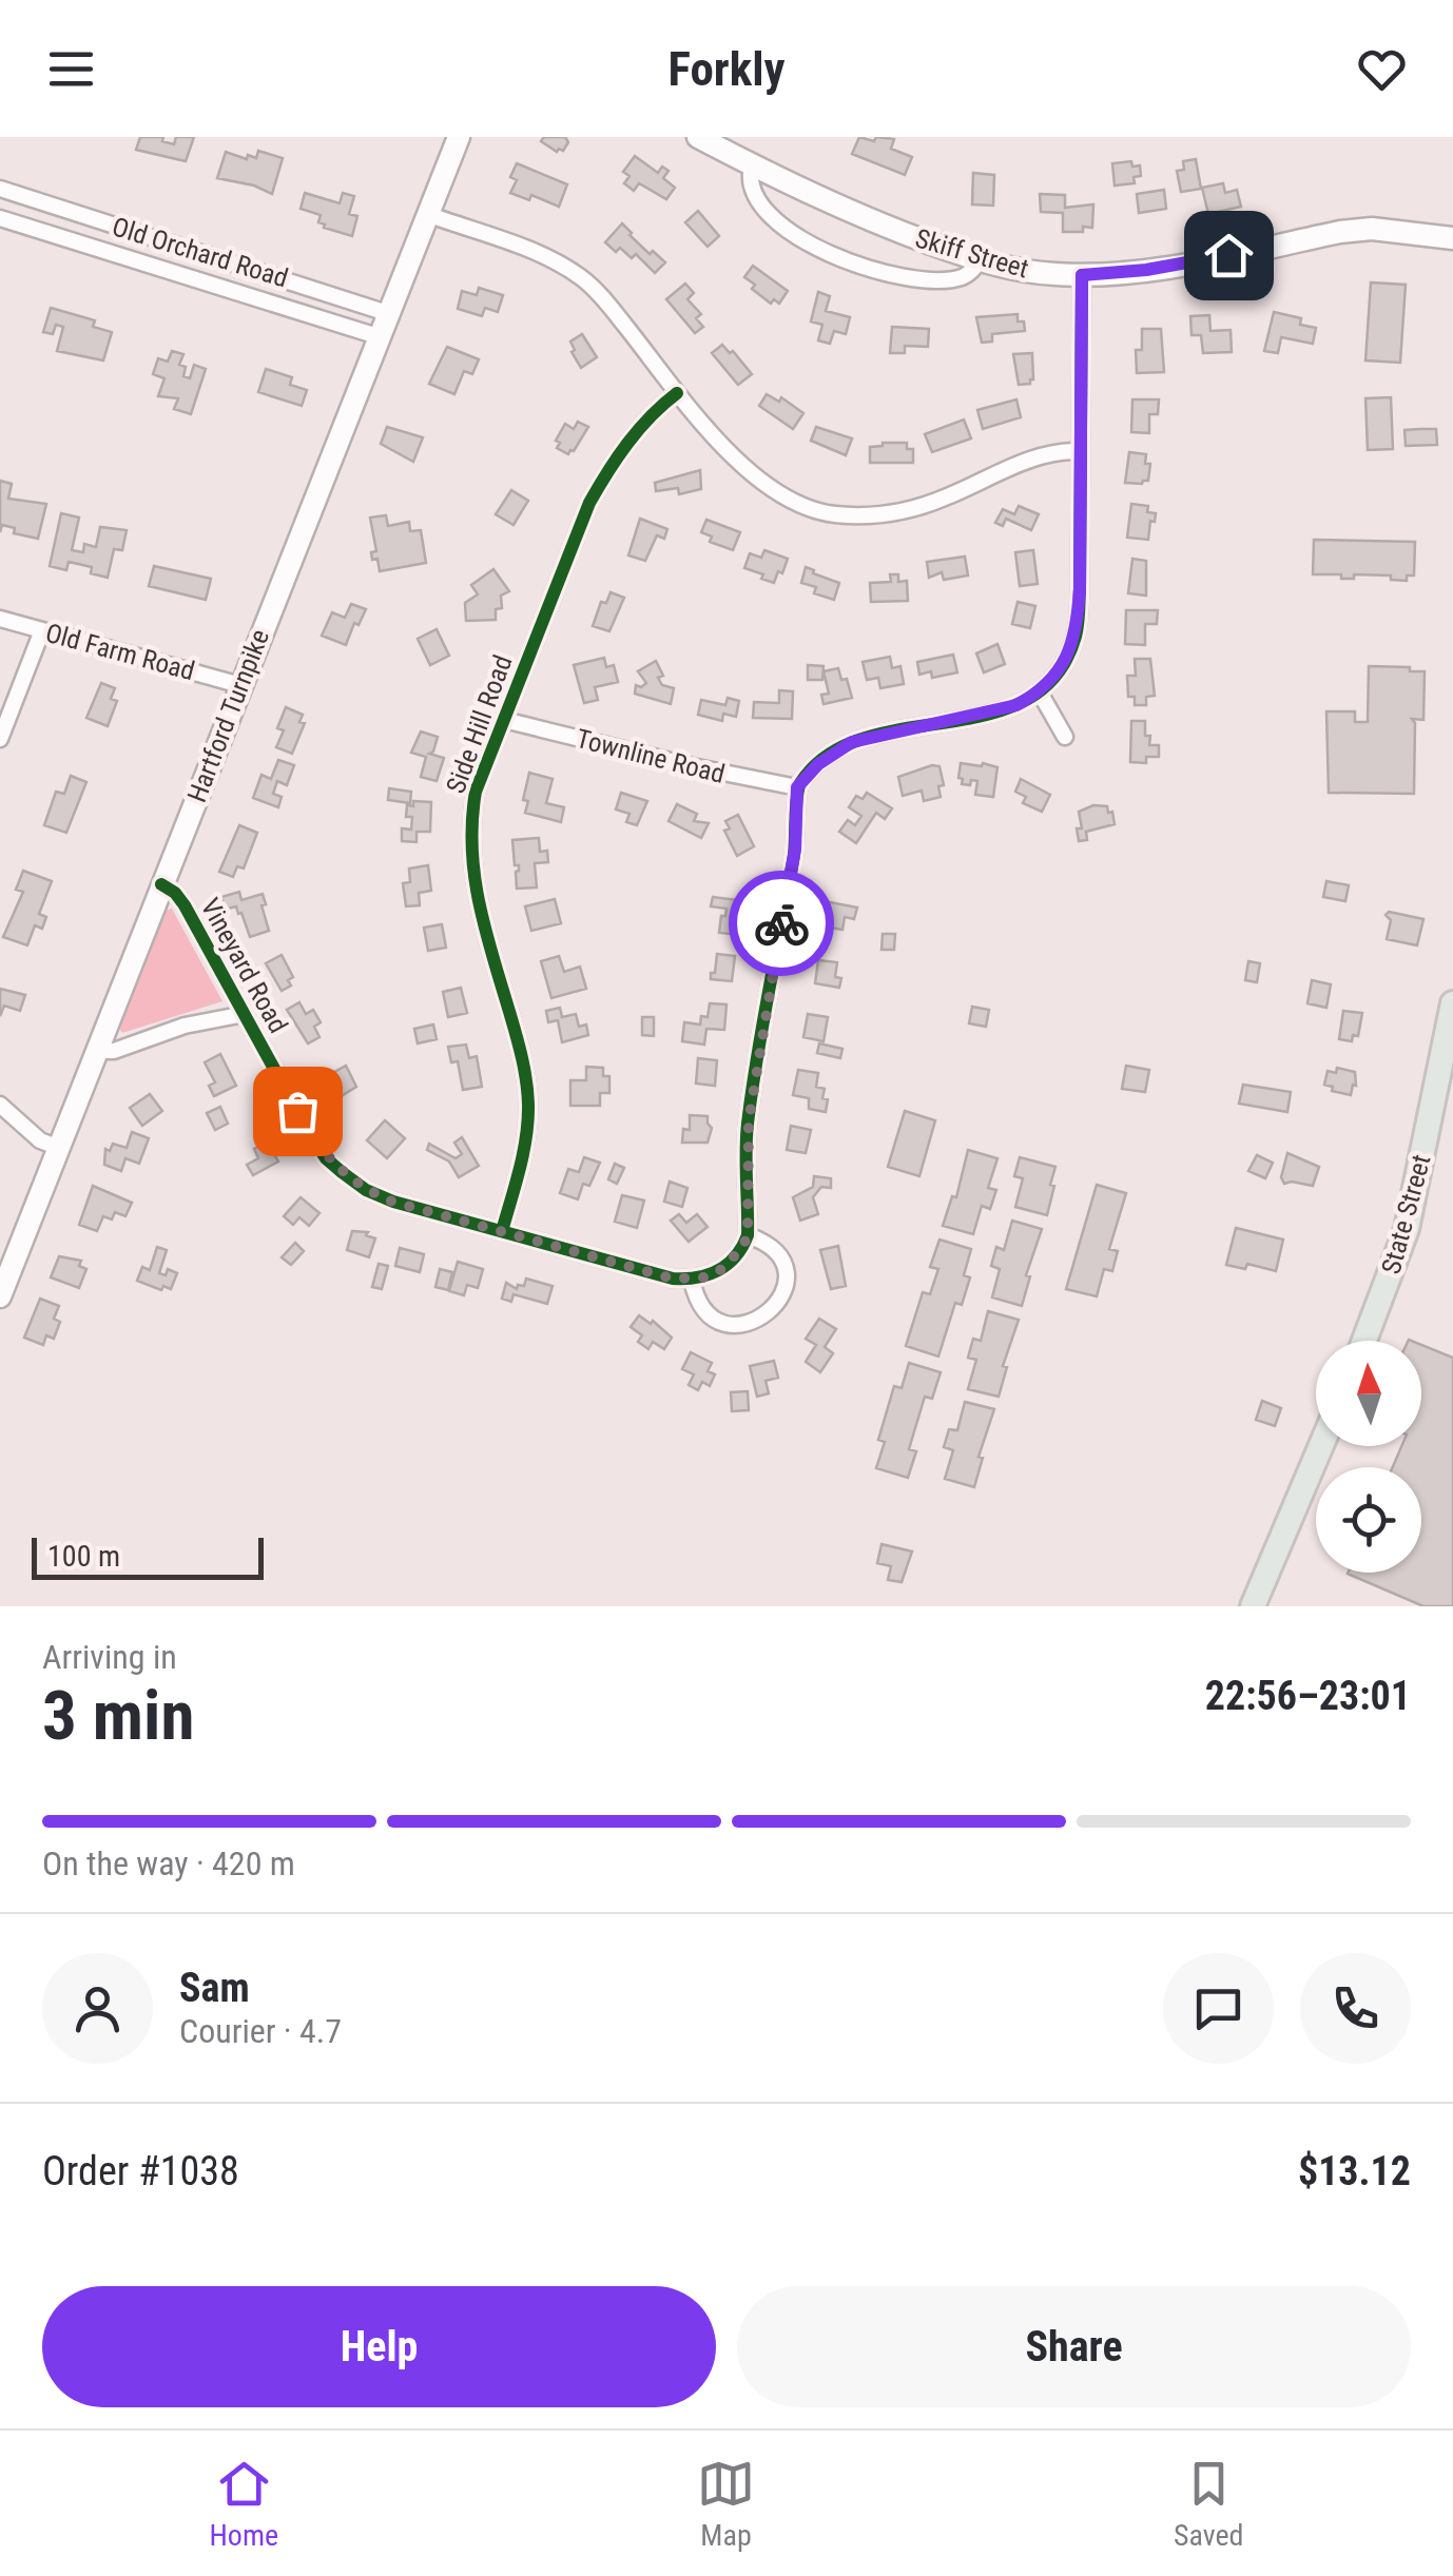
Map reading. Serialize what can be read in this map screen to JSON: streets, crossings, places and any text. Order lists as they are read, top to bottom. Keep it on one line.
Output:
{"streets":{"main road":["Skiff Street","Hartford Turnpike","State Street"],"street":["Old Orchard Road","Old Farm Road","Side Hill Road","Townline Road","Vineyard Road"]},"crossings":[["Old Orchard Road","Hartford Turnpike"],["Old Farm Road","Hartford Turnpike"],["Hartford Turnpike","Vineyard Road"],["Side Hill Road","Townline Road"],["Side Hill Road","Vineyard Road"]],"scale_bar":"100 m","north":"top","page":{"header":"Forkly","scale":"100 m","heading":["3 min","Arriving in","22:56–23:01"],"panel":["Sam","Courier · 4.7","Order #1038","$13.12"],"bar":"On the way · 420 m","buttons":["Help","Share"],"tabs":["Home","Map","Saved"]}}
